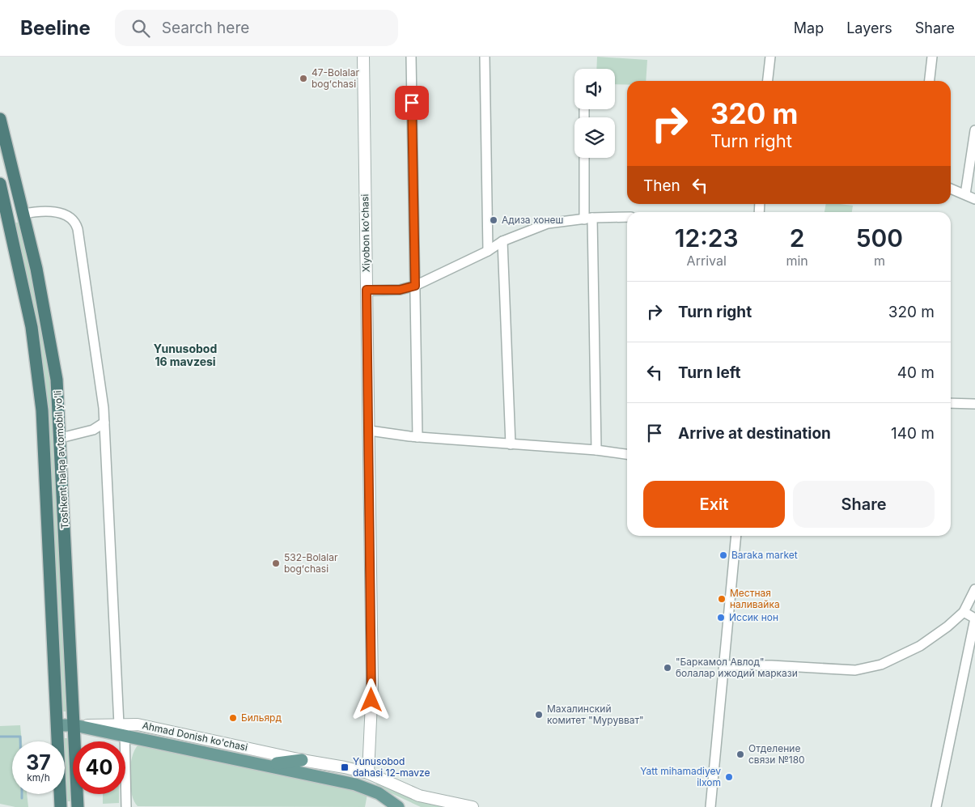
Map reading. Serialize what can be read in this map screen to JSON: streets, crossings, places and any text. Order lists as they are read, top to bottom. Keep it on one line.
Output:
{"streets":{"highway":["Toshkent halqa avtomobil yo'li"],"main road":["Ahmad Donish ko'chasi"],"street":["Xiyobon ko'chasi"]},"crossings":[["Xiyobon ko'chasi","Ahmad Donish ko'chasi"],["Toshkent halqa avtomobil yo'li","Ahmad Donish ko'chasi"]],"districts":["Yunusobod 16 mavzesi"],"places":{"other":["47-Bolalar bogʻchasi","Адиза хонеш","Baraka market","532-Bolalar bogʻchasi","Местная наливайка","Иссик нон","\"Баркамол Авлод\" болалар ижодий маркази","Махалинский комитет \"Мурувват\"","Бильярд","Отделение связи №180","Yatt mihamadiyev ilxom"],"transit":["Yunusobod dahasi 12-mavze"]},"page":{"header":"Beeline","search":"Search here","nav":["Map","Layers","Share"],"turn":["320 m","Turn right"],"then":"Then","eta":["12:23","Arrival","2","min","500","m"],"list":[{"name":"Turn right","value":"320 m"},{"name":"Turn left","value":"40 m"},{"name":"Arrive at destination","value":"140 m"}],"buttons":["Exit","Share"],"speed":"37 km/h","limit":"40"}}
